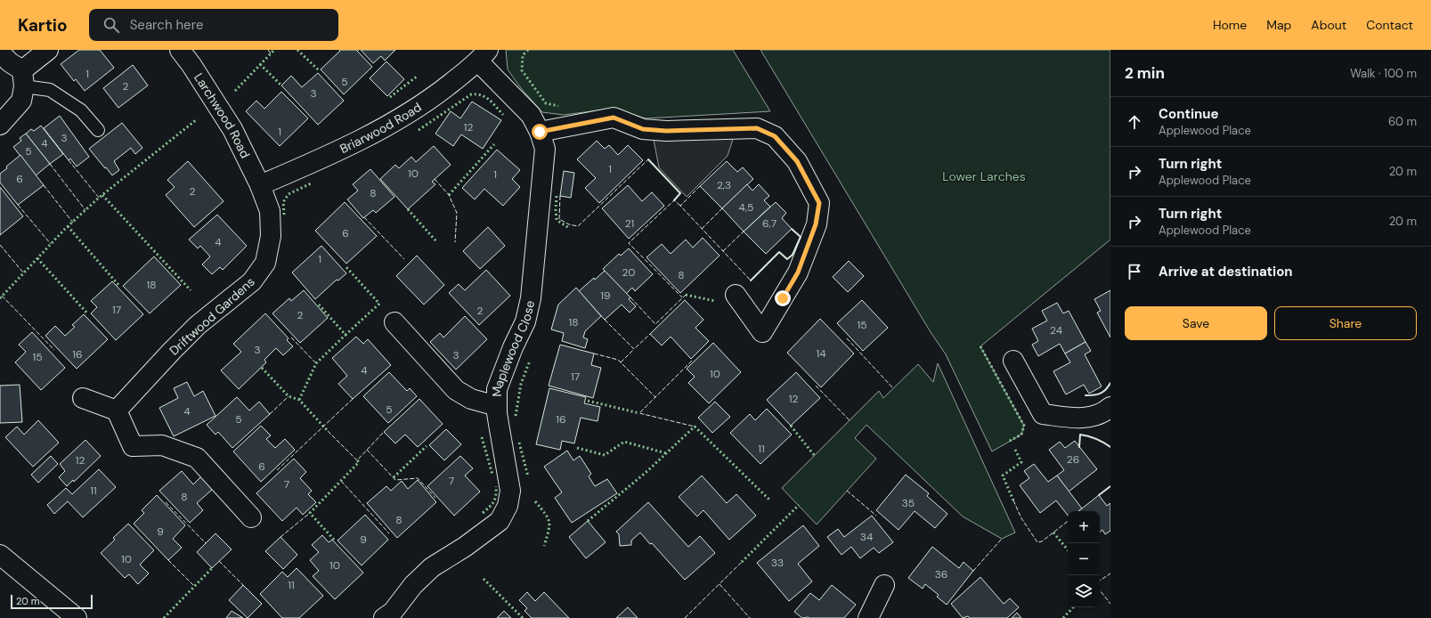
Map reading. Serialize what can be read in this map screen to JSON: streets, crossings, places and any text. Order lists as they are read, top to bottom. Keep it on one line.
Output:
{"streets":{"street":["Larchwood Road","Briarwood Road","Driftwood Gardens","Maplewood Close"]},"crossings":[["Larchwood Road","Briarwood Road"],["Larchwood Road","Driftwood Gardens"],["Briarwood Road","Driftwood Gardens"],["Briarwood Road","Maplewood Close"]],"parks":["Lower Larches"],"house_numbers":["1","5","2","3","12","1","3","4","5","1","10","1","6","2,3","2","8","4,5","21","6,7","6","4","1","20","8","18","19","17","2","2","18","15","24","3","14","16","3","15","4","10","17","12","5","4","5","16","11","26","12","6","7","7","11","8","35","8","9","34","9","10","33","10","36","11"],"scale_bar":"20 m","page":{"header":"Kartio","search":"Search here","nav":["Home","Map","About","Contact"],"heading":["2 min","Walk · 100 m"],"list":[["Continue","Applewood Place","60 m"],["Turn right","Applewood Place","20 m"],["Turn right","Applewood Place","20 m"],"Arrive at destination"],"buttons":["Save","Share"],"map_buttons":["+","−"],"scale":"20 m"}}
